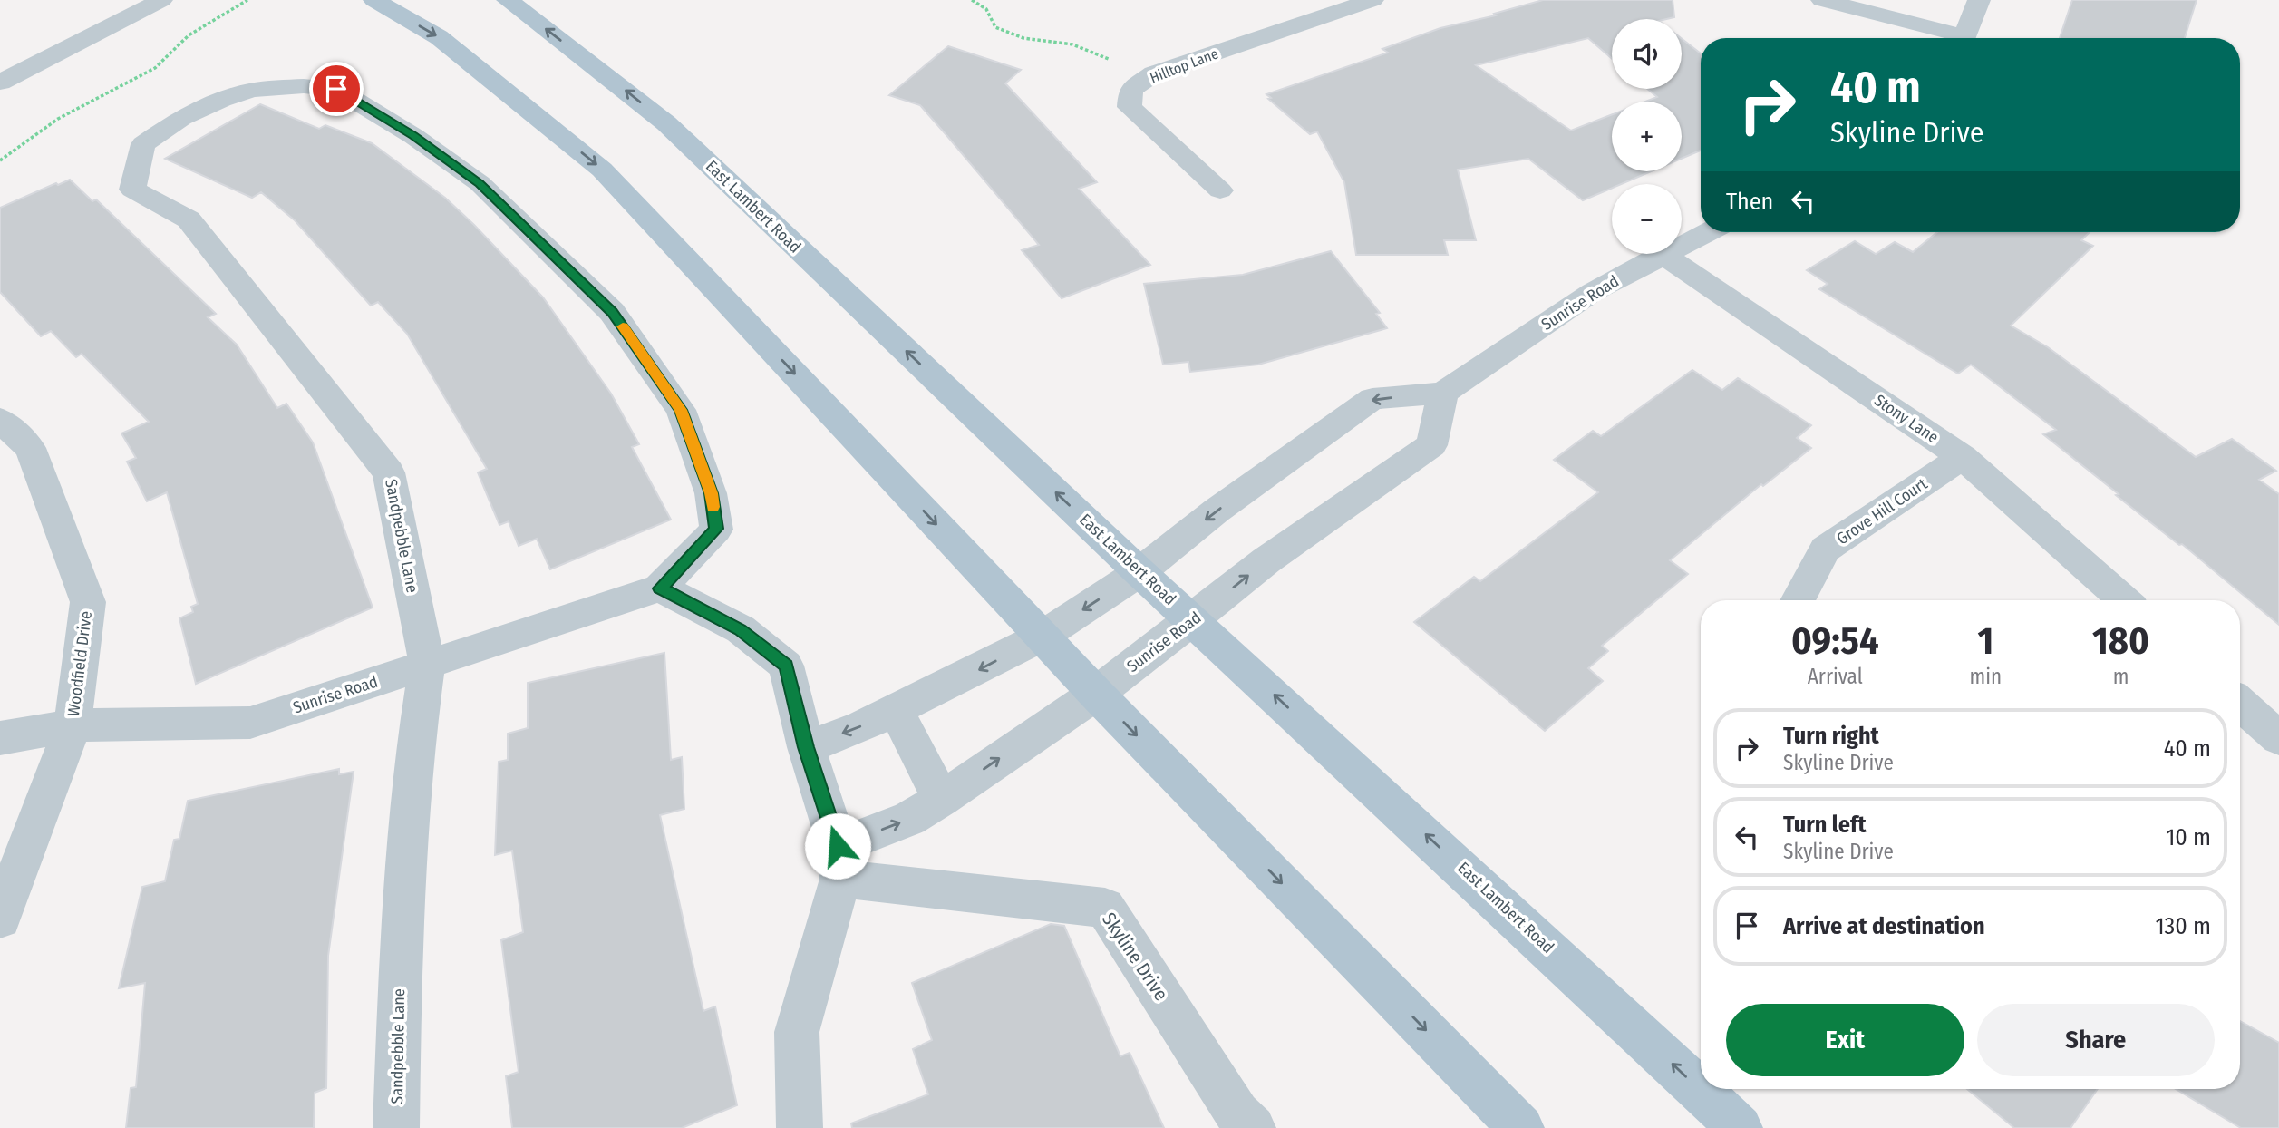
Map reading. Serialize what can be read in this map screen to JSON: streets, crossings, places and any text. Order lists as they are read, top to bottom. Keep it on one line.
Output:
{"streets":{"main road":["East Lambert Road"],"street":["Hilltop Lane","Sunrise Road","Stony Lane","Grove Hill Court","Sandpebble Lane","Woodfield Drive","Skyline Drive"]},"crossings":[["East Lambert Road","Sunrise Road"],["Sunrise Road","Stony Lane"],["Sunrise Road","Sandpebble Lane"],["Sunrise Road","Woodfield Drive"],["Sunrise Road","Skyline Drive"],["Stony Lane","Grove Hill Court"]],"page":{"map_buttons":["+","−"],"turn":["40 m","Skyline Drive"],"then":"Then","eta":["09:54","Arrival","1","min","180","m"],"list":[{"name":"Turn right","note":"Skyline Drive","value":"40 m"},{"name":"Turn left","note":"Skyline Drive","value":"10 m"},{"name":"Arrive at destination","value":"130 m"}],"buttons":["Exit","Share"]}}
